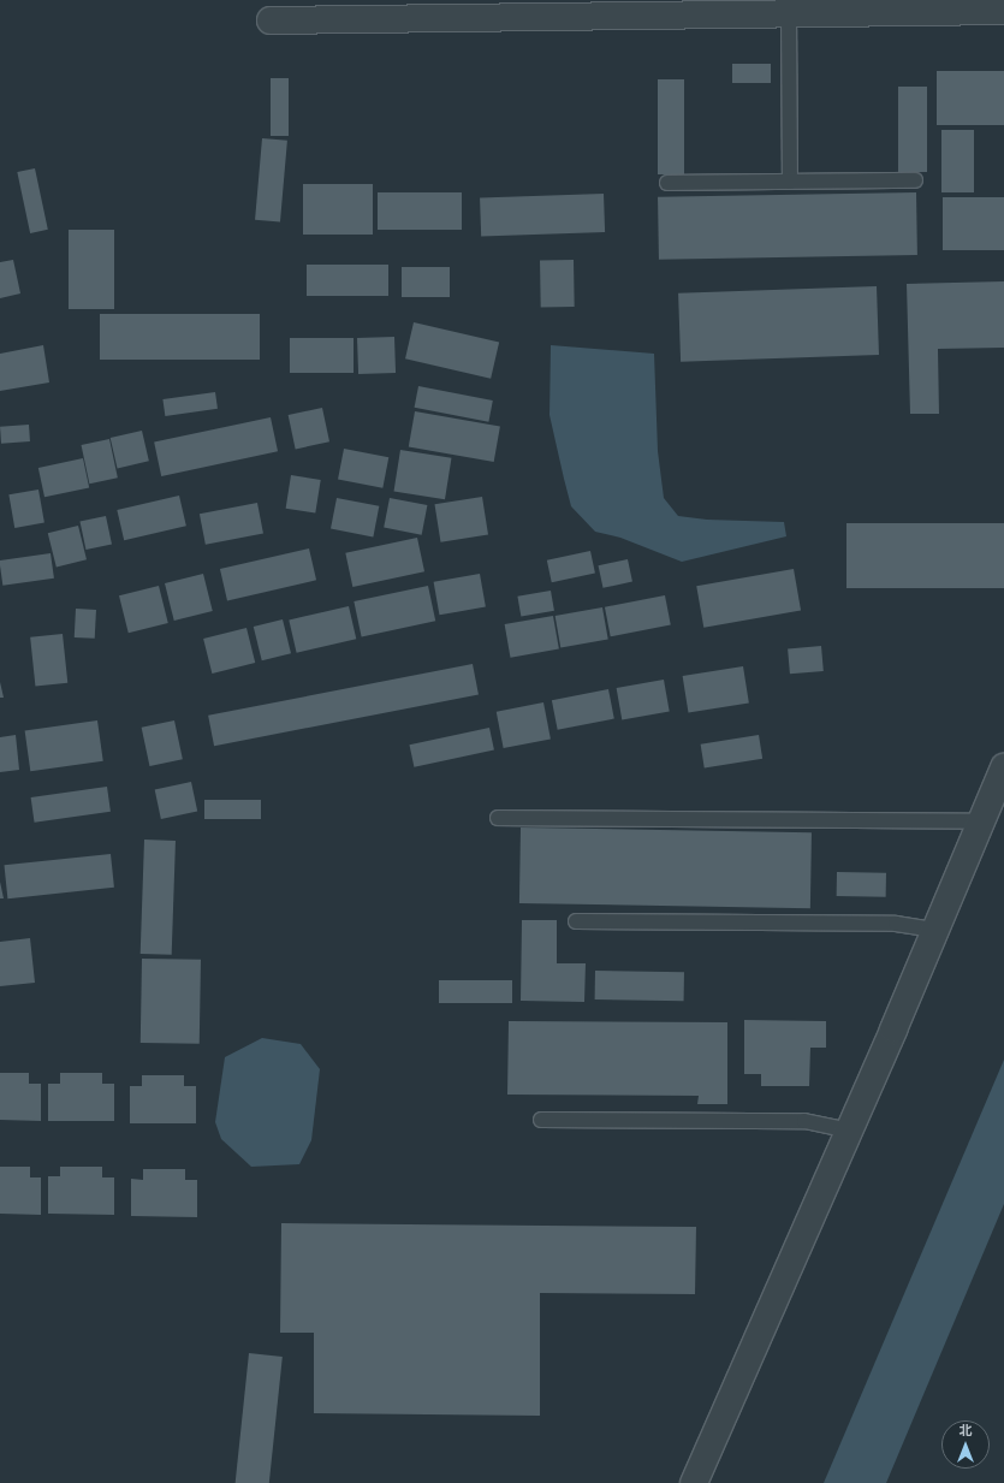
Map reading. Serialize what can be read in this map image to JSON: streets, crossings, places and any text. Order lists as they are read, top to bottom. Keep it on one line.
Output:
{"north":"top"}
